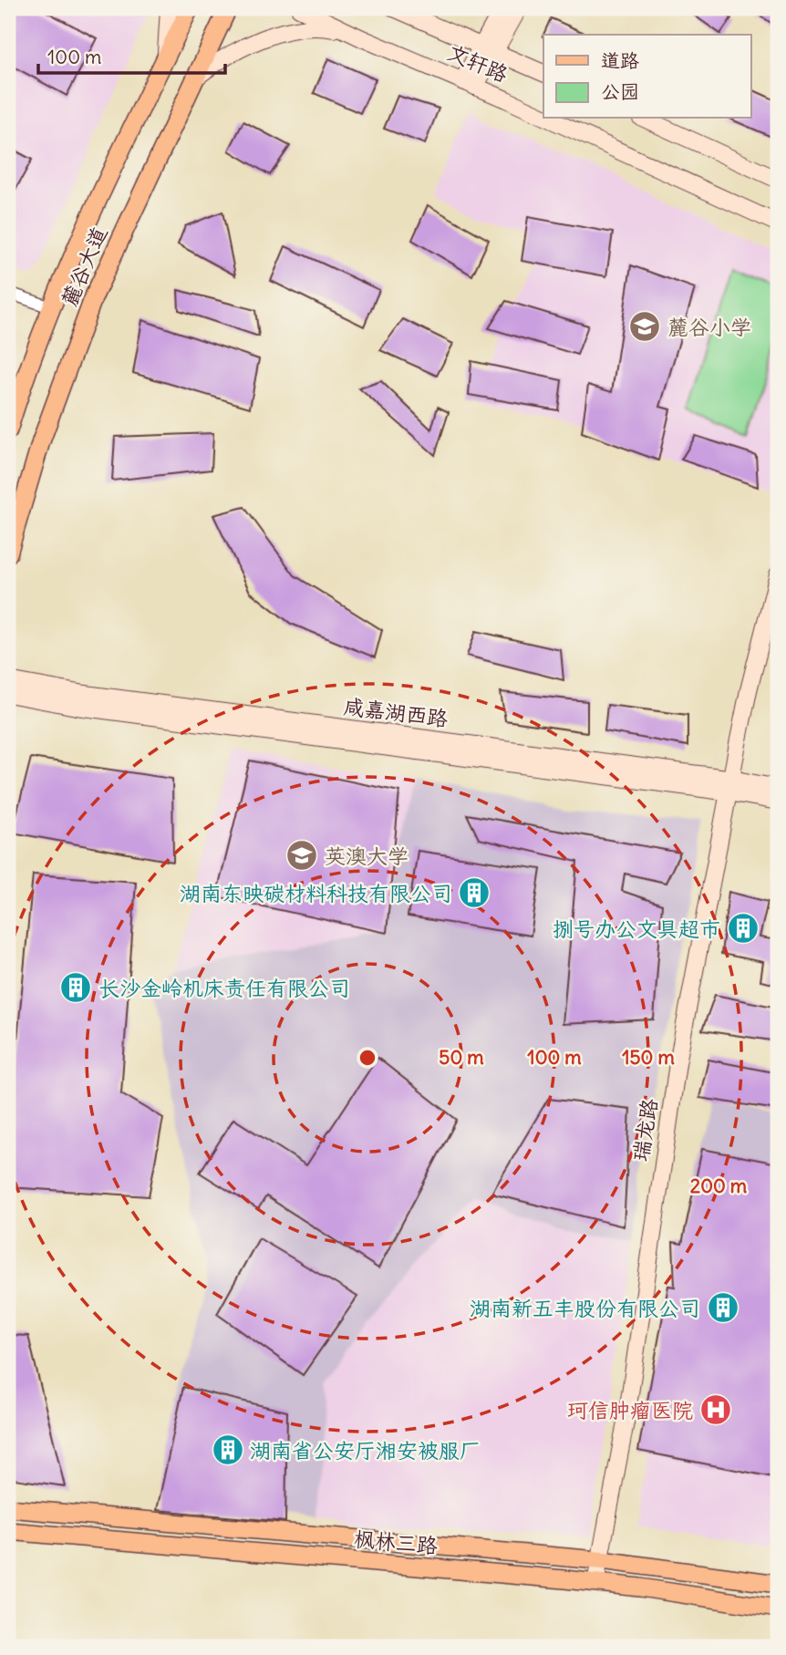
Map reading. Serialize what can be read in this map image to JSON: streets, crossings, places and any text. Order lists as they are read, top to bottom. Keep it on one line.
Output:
{"streets":{"main road":["文轩路","麓谷大道","咸嘉湖西路","瑞龙路","枫林三路"]},"crossings":[["咸嘉湖西路","瑞龙路"],["瑞龙路","枫林三路"]],"places":{"school or university":["麓谷小学","英澳大学"],"building":["湖南东映碳材料科技有限公司","捌号办公文具超市","长沙金岭机床责任有限公司","湖南新五丰股份有限公司","湖南省公安厅湘安被服厂"],"hospital":["珂信肿瘤医院"]},"legend":["道路","公园"],"scale_bar":"100 m","rings":["50 m","100 m","150 m","200 m"]}
